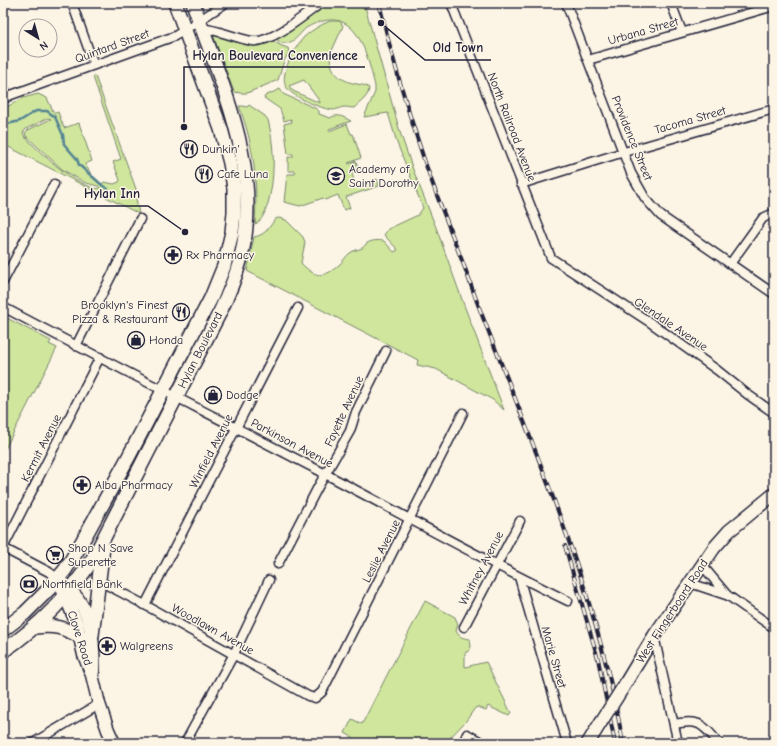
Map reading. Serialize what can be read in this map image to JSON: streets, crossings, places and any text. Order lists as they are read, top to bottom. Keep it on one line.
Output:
{"streets":{"main road":["Hylan Boulevard"],"street":["Urbana Street","Quintard Street","Tacoma Street","North Railroad Avenue","Providence Street","Glendale Avenue","Fayette Avenue","Parkinson Avenue","Kermit Avenue","Winfield Avenue","Leslie Avenue","Whitney Avenue","West Fingerboard Road","Woodlawn Avenue","Clove Road","Marie Street"]},"crossings":[["Urbana Street","Providence Street"],["Quintard Street","Hylan Boulevard"],["Tacoma Street","North Railroad Avenue"],["Tacoma Street","Providence Street"],["North Railroad Avenue","Glendale Avenue"],["Hylan Boulevard","Parkinson Avenue"],["Hylan Boulevard","Clove Road"],["Fayette Avenue","Parkinson Avenue"],["Parkinson Avenue","Kermit Avenue"],["Parkinson Avenue","Winfield Avenue"],["Parkinson Avenue","Leslie Avenue"],["Parkinson Avenue","Whitney Avenue"],["Parkinson Avenue","Marie Street"],["Winfield Avenue","Woodlawn Avenue"],["Leslie Avenue","Woodlawn Avenue"]],"places":{"other":["Old Town","Hylan Boulevard Convenience","Hylan Inn"],"restaurant":["Dunkin'","Cafe Luna","Brooklyn's Finest Pizza & Restaurant"],"school or university":["Academy of Saint Dorothy"],"pharmacy":["Rx Pharmacy","Alba Pharmacy","Walgreens"],"shop":["Honda","Dodge"],"supermarket":["Shop N Save Superette"],"bank":["Northfield Bank"]},"north":"bottom right"}
